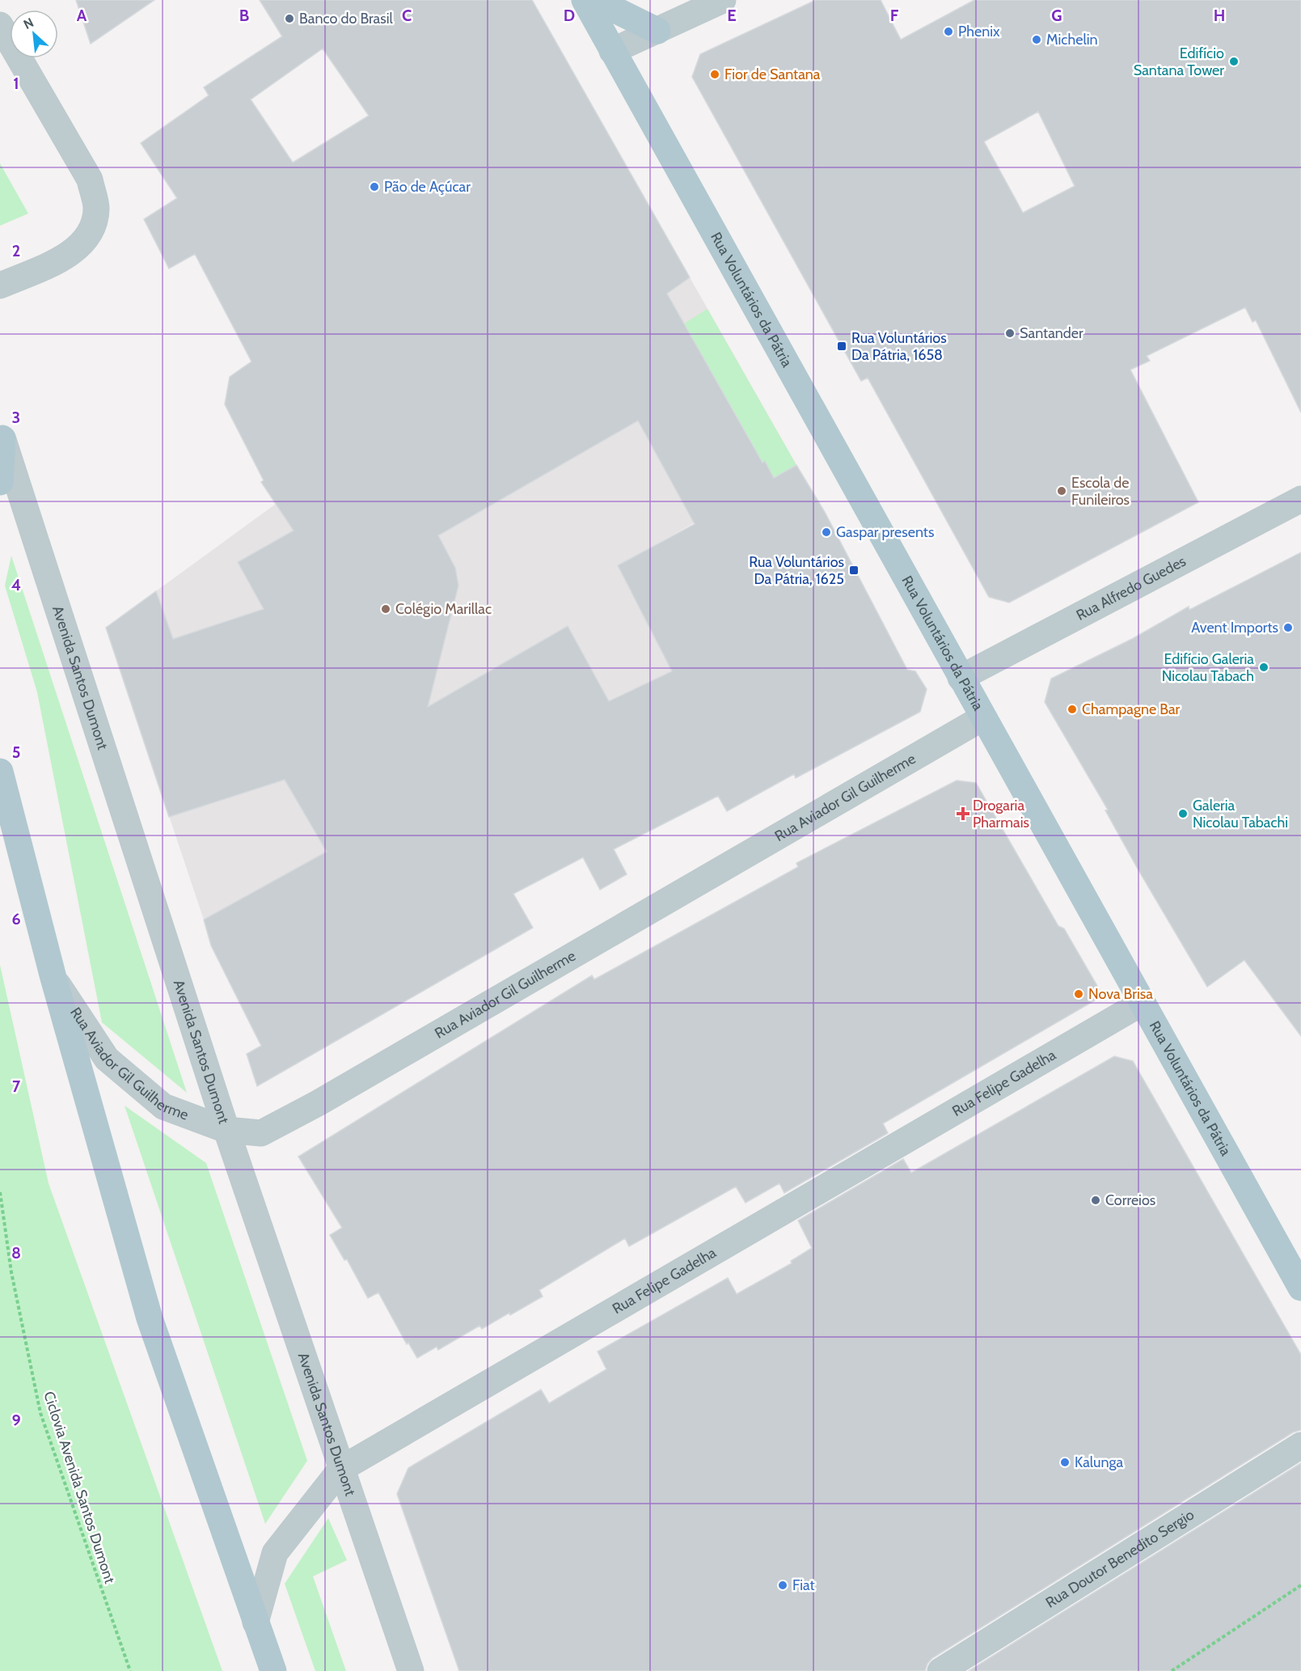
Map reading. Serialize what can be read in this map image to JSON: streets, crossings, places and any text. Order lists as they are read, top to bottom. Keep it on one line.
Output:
{"streets":{"main road":["Rua Voluntários da Pátria"],"street":["Rua Alfredo Guedes","Avenida Santos Dumont","Rua Aviador Gil Guilherme","Rua Felipe Gadelha","Rua Doutor Benedito Sergio"],"path":["Ciclovia Avenida Santos Dumont"]},"crossings":[["Rua Voluntários da Pátria","Rua Alfredo Guedes"],["Rua Voluntários da Pátria","Rua Aviador Gil Guilherme"],["Rua Voluntários da Pátria","Rua Felipe Gadelha"],["Avenida Santos Dumont","Rua Aviador Gil Guilherme"],["Avenida Santos Dumont","Rua Felipe Gadelha"]],"places":{"other":["Banco do Brasil","Phenix","Michelin","Edifício Santana Tower","Fior de Santana","Pão de Açúcar","Santander","Escola de Funileiros","Gaspar presents","Colégio Marillac","Avent Imports","Edifício Galeria Nicolau Tabach","Champagne Bar","Galeria Nicolau Tabachi","Nova Brisa","Correios","Kalunga","Fiat"],"transit":["Rua Voluntários Da Pátria, 1658","Rua Voluntários Da Pátria, 1625"],"health":["Drogaria Pharmais"]},"north":"top left","grid":{"columns":["A","B","C","D","E","F","G","H"],"rows":["1","2","3","4","5","6","7","8","9"]}}
